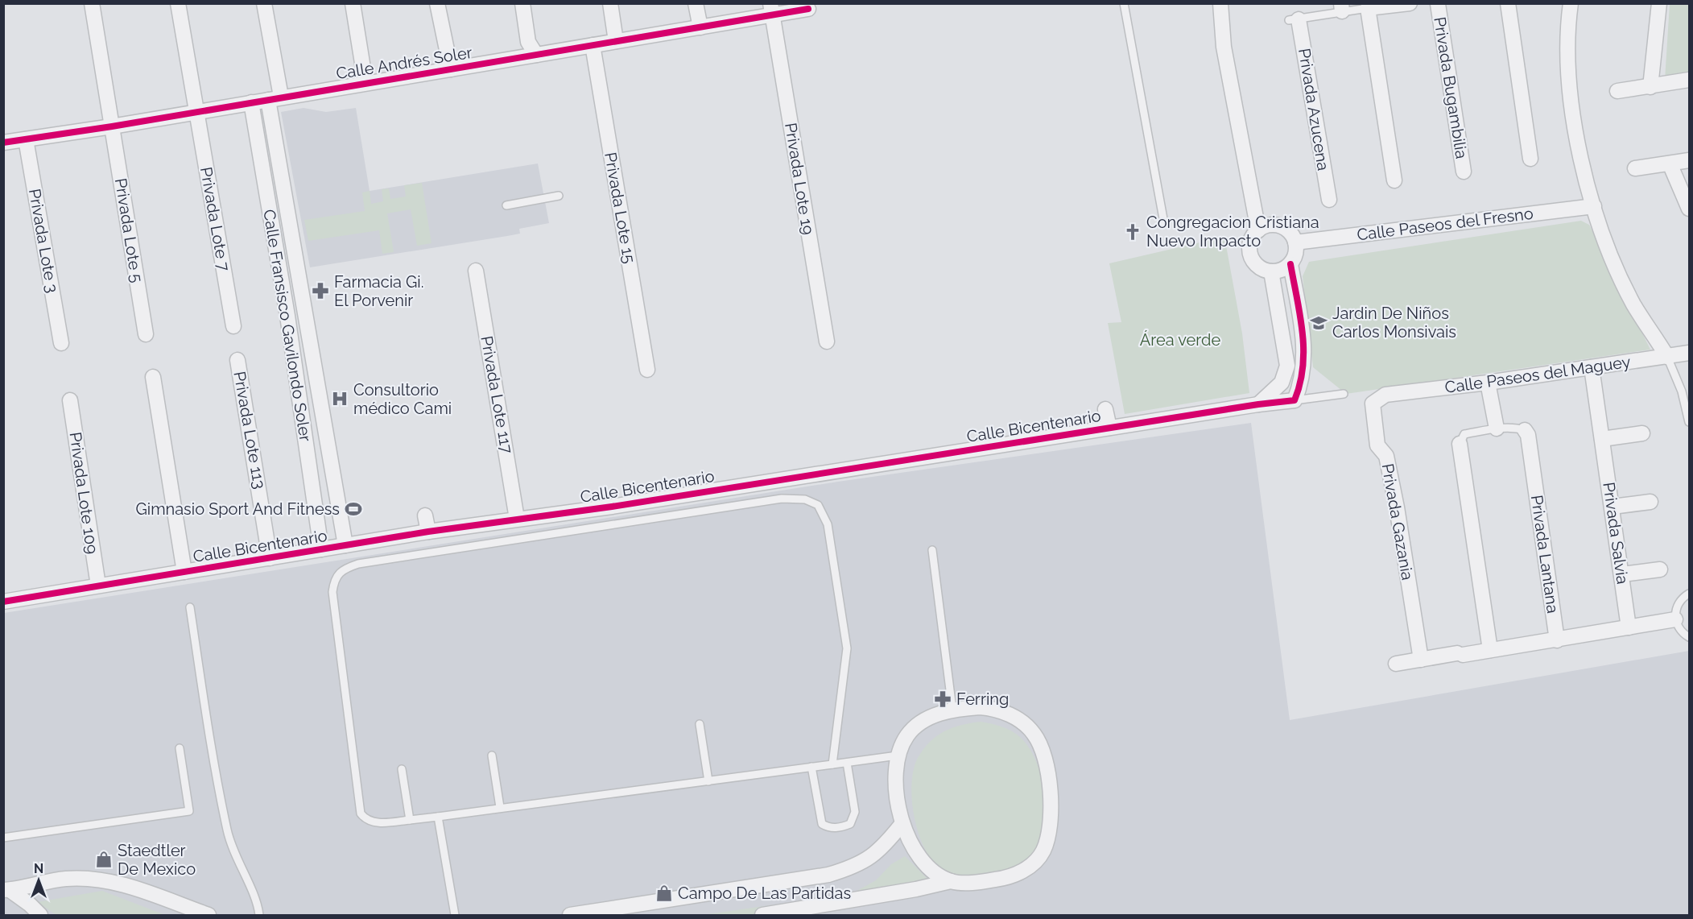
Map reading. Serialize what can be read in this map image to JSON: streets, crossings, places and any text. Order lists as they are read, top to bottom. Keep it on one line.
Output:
{"streets":{"street":["Calle Andrés Soler","Privada Bugambilia","Privada Azucena","Privada Lote 19","Privada Lote 15","Privada Lote 7","Calle Paseos del Fresno","Privada Lote 5","Privada Lote 3","Calle Fransisco Gavilondo Soler","Calle Paseos del Maguey","Privada Lote 117","Calle Bicentenario","Privada Lote 113","Privada Lote 109","Privada Gazania","Privada Salvia","Privada Lantana"]},"crossings":[["Calle Andrés Soler","Privada Lote 19"],["Calle Andrés Soler","Privada Lote 15"],["Calle Andrés Soler","Privada Lote 7"],["Calle Andrés Soler","Privada Lote 5"],["Calle Andrés Soler","Privada Lote 3"],["Calle Andrés Soler","Calle Fransisco Gavilondo Soler"],["Calle Fransisco Gavilondo Soler","Calle Bicentenario"],["Calle Paseos del Maguey","Privada Gazania"],["Calle Paseos del Maguey","Privada Salvia"],["Privada Lote 117","Calle Bicentenario"],["Calle Bicentenario","Privada Lote 113"],["Calle Bicentenario","Privada Lote 109"]],"parks":["Área verde"],"places":{"church":["Congregacion Cristiana Nuevo Impacto"],"pharmacy":["Farmacia Gi. El Porvenir","Ferring"],"school or university":["Jardin De Niños Carlos Monsivais"],"hospital":["Consultorio médico Cami"],"sports":["Gimnasio Sport And Fitness"],"shop":["Staedtler De Mexico","Campo De Las Partidas"]},"north":"top"}
